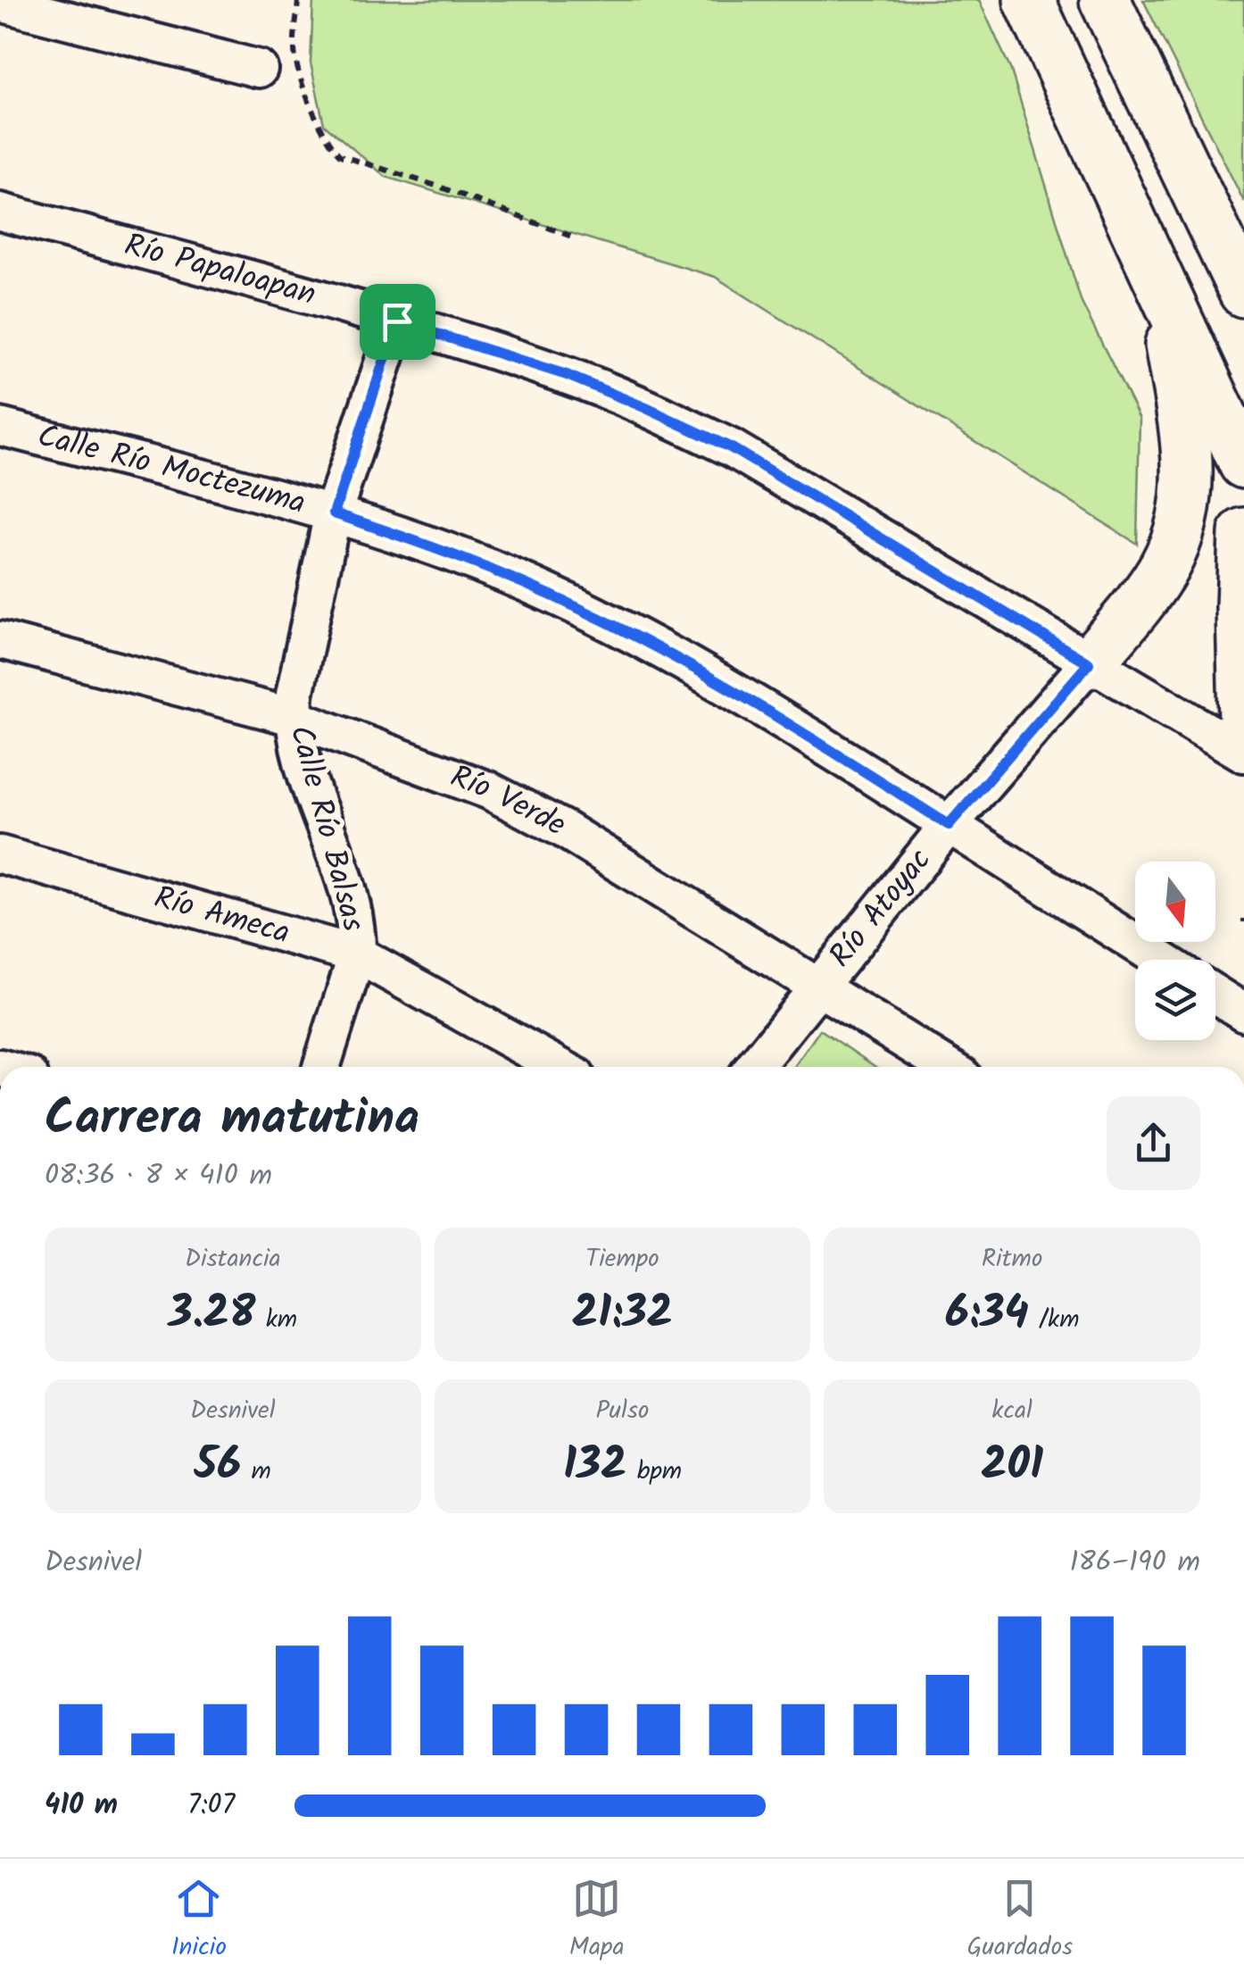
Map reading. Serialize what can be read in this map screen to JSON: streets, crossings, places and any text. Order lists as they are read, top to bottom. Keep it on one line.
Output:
{"streets":{"street":["Río Papaloapan","Calle Río Moctezuma","Río Verde","Calle Río Balsas","Río Atoyac","Río Ameca"]},"crossings":[["Río Papaloapan","Calle Río Balsas"],["Río Papaloapan","Río Atoyac"],["Calle Río Moctezuma","Calle Río Balsas"],["Calle Río Moctezuma","Río Atoyac"],["Río Verde","Calle Río Balsas"],["Río Verde","Río Atoyac"],["Calle Río Balsas","Río Ameca"]],"north":"bottom","page":{"heading":["Carrera matutina","08:36 · 8 × 410 m"],"stats":[["Distancia","3.28 km"],["Tiempo","21:32"],["Ritmo","6:34 /km"],["Desnivel","56 m"],["Pulso","132 bpm"],["kcal","201"]],"chart":["Desnivel","186–190 m"],"list":[{"name":"410 m","note":"7:07"}],"tabs":["Inicio","Mapa","Guardados"]}}
